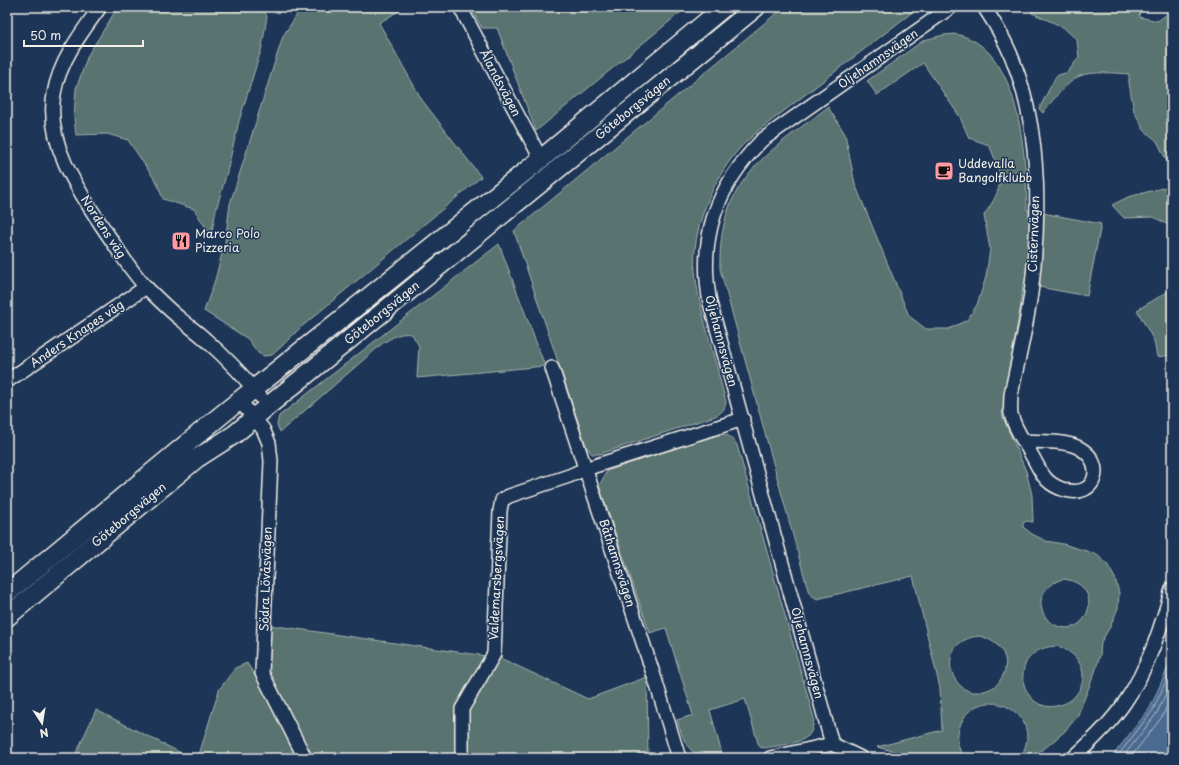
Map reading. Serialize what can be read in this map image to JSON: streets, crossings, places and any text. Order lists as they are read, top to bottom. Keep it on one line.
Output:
{"streets":{"main road":["Göteborgsvägen"],"street":["Oljehamnsvägen","Ålandsvägen","Nordens väg","Cisternvägen","Anders Knapes väg","Båthamnsvägen","Valdemarsbergsvägen","Södra Lövåsvägen"]},"crossings":[["Oljehamnsvägen","Valdemarsbergsvägen"],["Ålandsvägen","Göteborgsvägen"],["Göteborgsvägen","Nordens väg"],["Göteborgsvägen","Södra Lövåsvägen"],["Nordens väg","Anders Knapes väg"],["Båthamnsvägen","Valdemarsbergsvägen"]],"places":{"cafe":["Uddevalla Bangolfklubb"],"restaurant":["Marco Polo Pizzeria"]},"scale_bar":"50 m","north":"bottom"}
